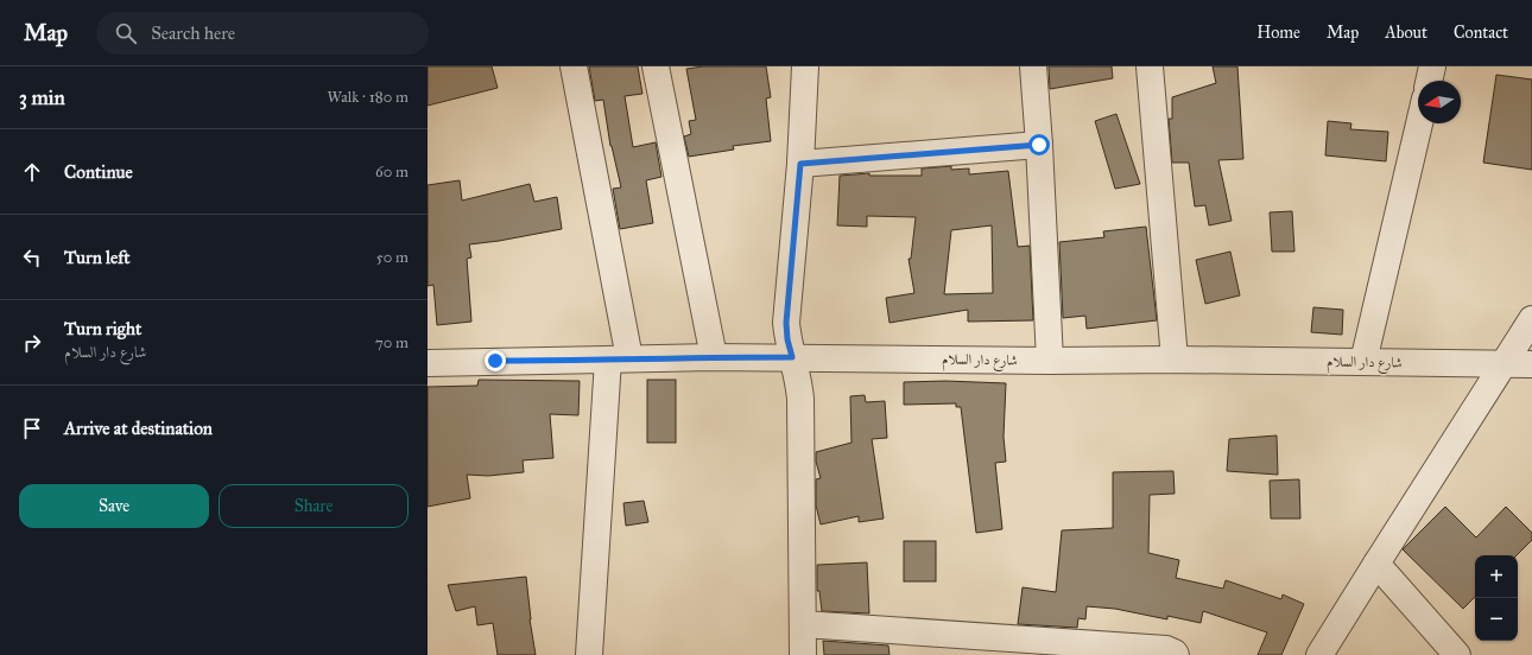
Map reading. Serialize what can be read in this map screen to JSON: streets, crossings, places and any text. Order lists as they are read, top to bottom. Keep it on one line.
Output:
{"streets":{"street":["شارع دار السلام"]},"north":"left","page":{"header":"Map","search":"Search here","nav":["Home","Map","About","Contact"],"heading":["3 min","Walk · 180 m"],"list":[["Continue","60 m"],["Turn left","50 m"],["Turn right","شارع دار السلام","70 m"],"Arrive at destination"],"buttons":["Save","Share"],"map_buttons":["+","−"]}}
